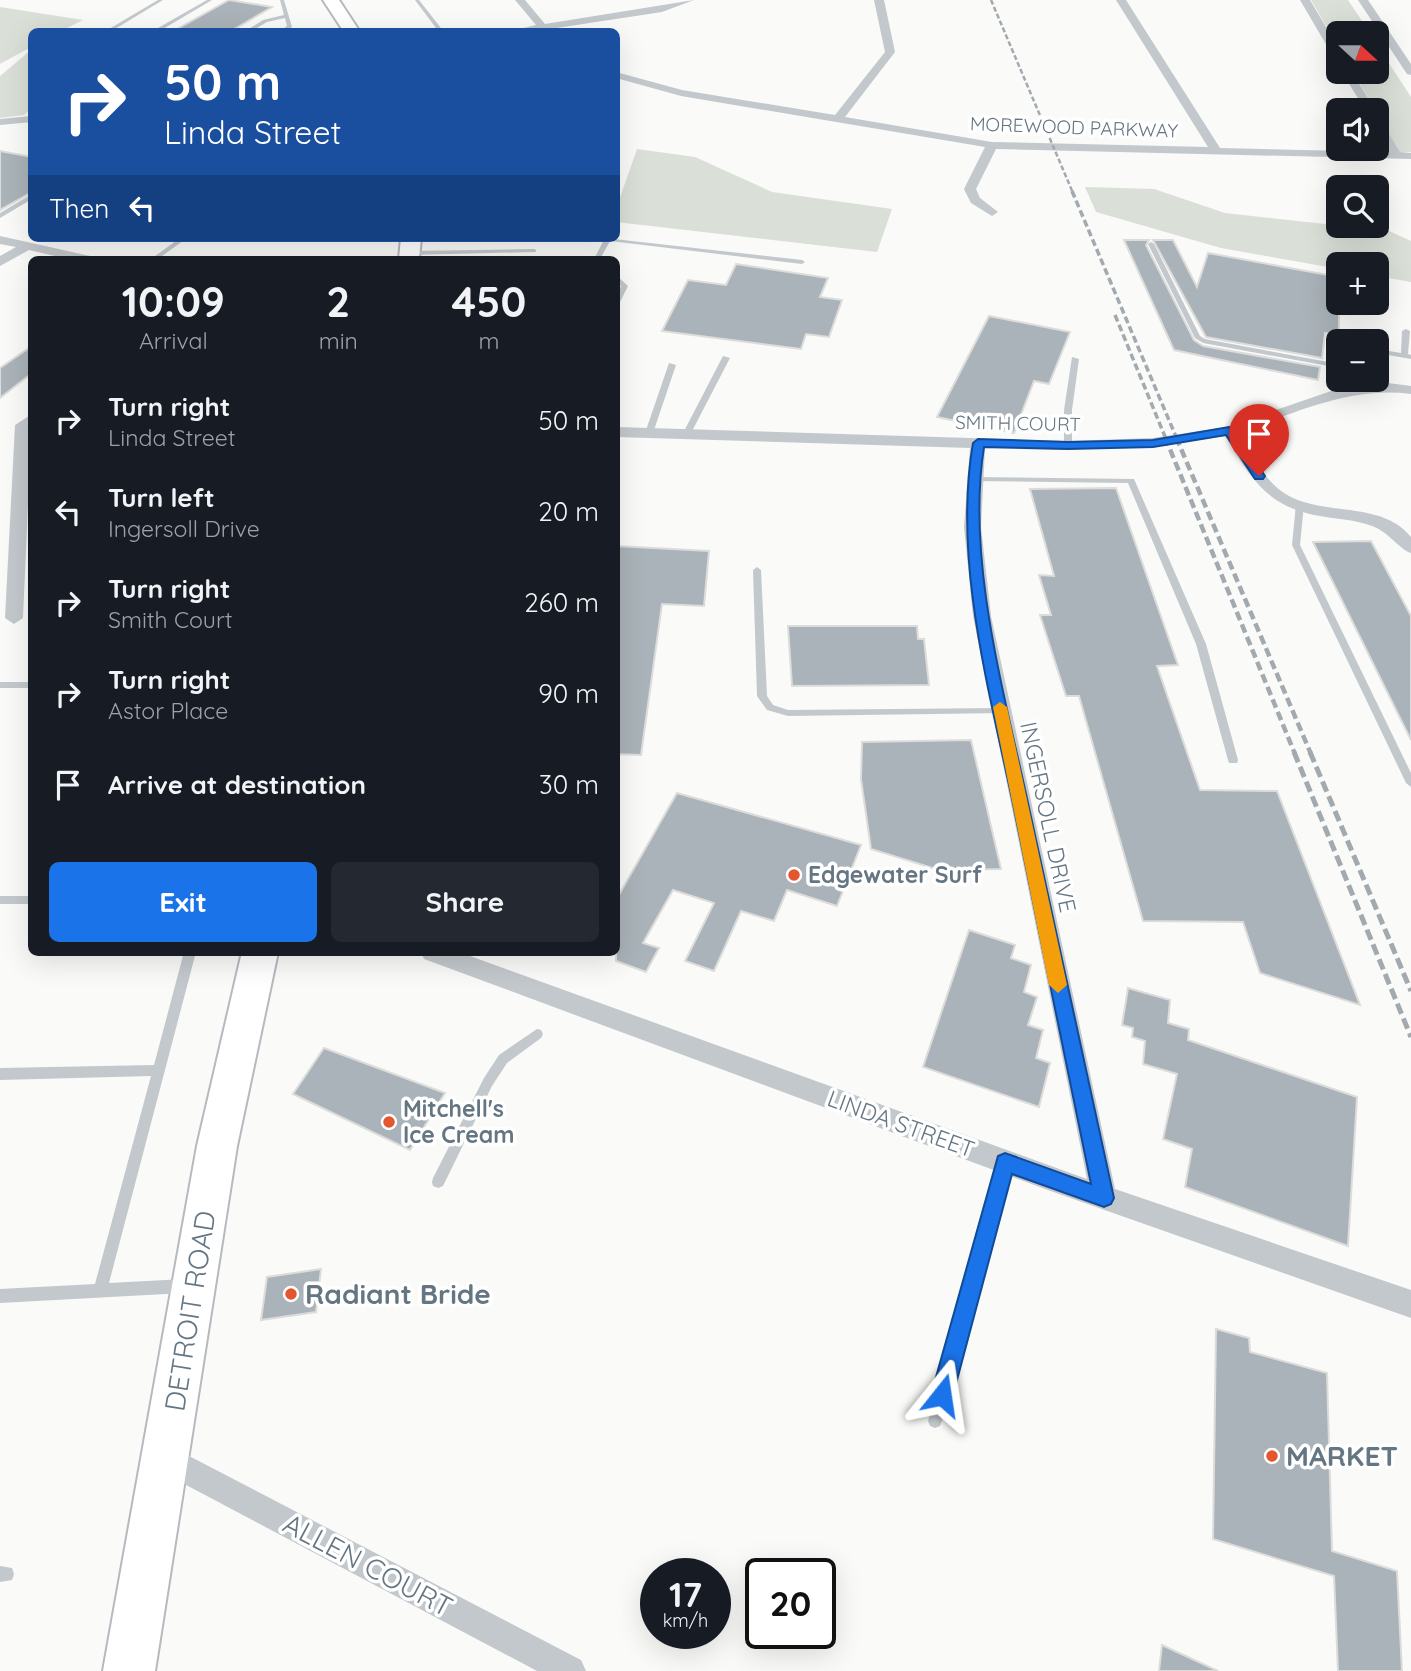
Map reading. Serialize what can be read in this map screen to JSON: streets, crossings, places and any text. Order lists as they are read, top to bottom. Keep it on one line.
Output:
{"streets":{"main road":["DETROIT ROAD"],"street":["MOREWOOD PARKWAY","SMITH COURT","INGERSOLL DRIVE","LINDA STREET","ALLEN COURT"]},"crossings":[["SMITH COURT","INGERSOLL DRIVE"],["INGERSOLL DRIVE","LINDA STREET"],["DETROIT ROAD","ALLEN COURT"]],"places":["Edgewater Surf","Mitchell's Ice Cream","Radiant Bride","MARKET"],"north":"right","page":{"map_buttons":["+","−"],"turn":["50 m","Linda Street"],"then":"Then","eta":["10:09","Arrival","2","min","450","m"],"list":[{"name":"Turn right","note":"Linda Street","value":"50 m"},{"name":"Turn left","note":"Ingersoll Drive","value":"20 m"},{"name":"Turn right","note":"Smith Court","value":"260 m"},{"name":"Turn right","note":"Astor Place","value":"90 m"},{"name":"Arrive at destination","value":"30 m"}],"buttons":["Exit","Share"],"speed":"17 km/h","limit":"20"}}
